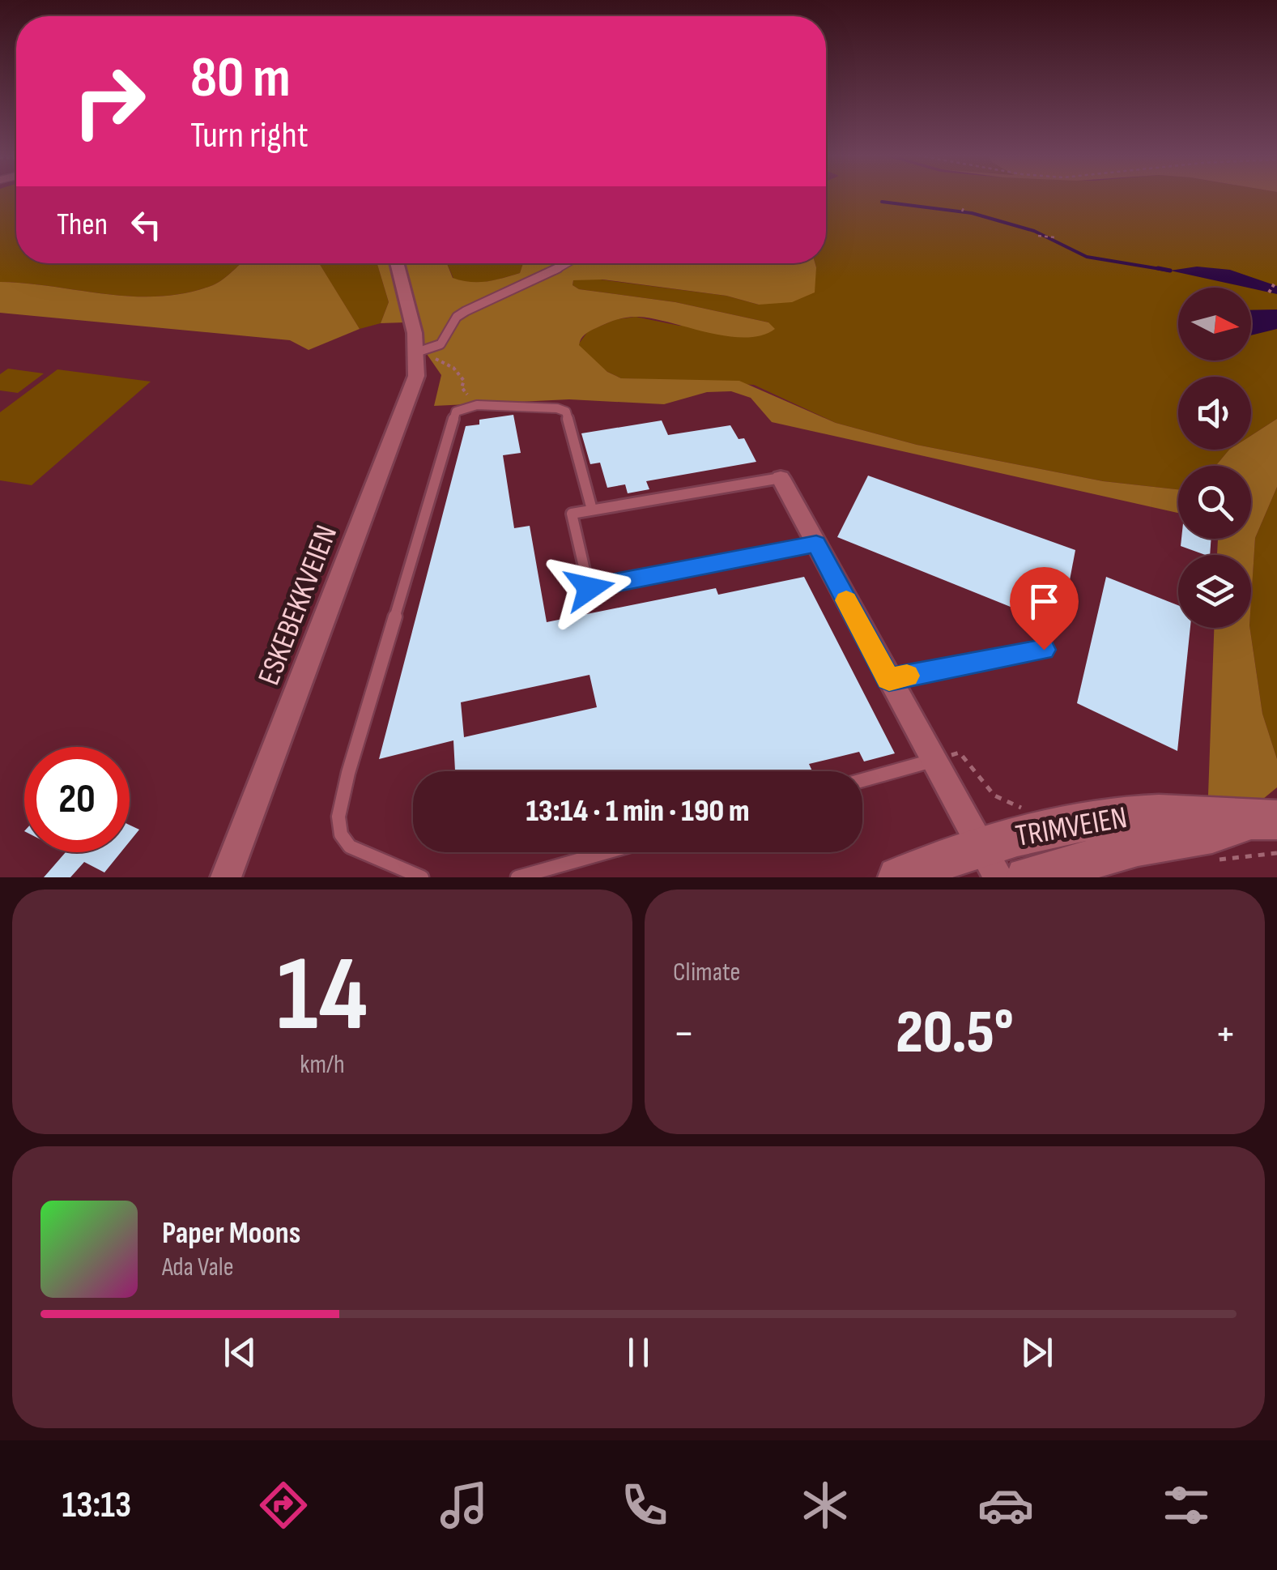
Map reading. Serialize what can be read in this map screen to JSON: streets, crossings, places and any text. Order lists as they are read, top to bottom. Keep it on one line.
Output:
{"streets":{"main road":["TRIMVEIEN"],"street":["ESKEBEKKVEIEN"]},"north":"right","page":{"turn":["80 m","Turn right"],"then":"Then","limit":"20","trip":"13:14 · 1 min · 190 m","tile":[["14","km/h"],"Climate"],"heat":["−","20.5°","+"],"song":["Paper Moons","Ada Vale"],"tabs":"13:13"}}
